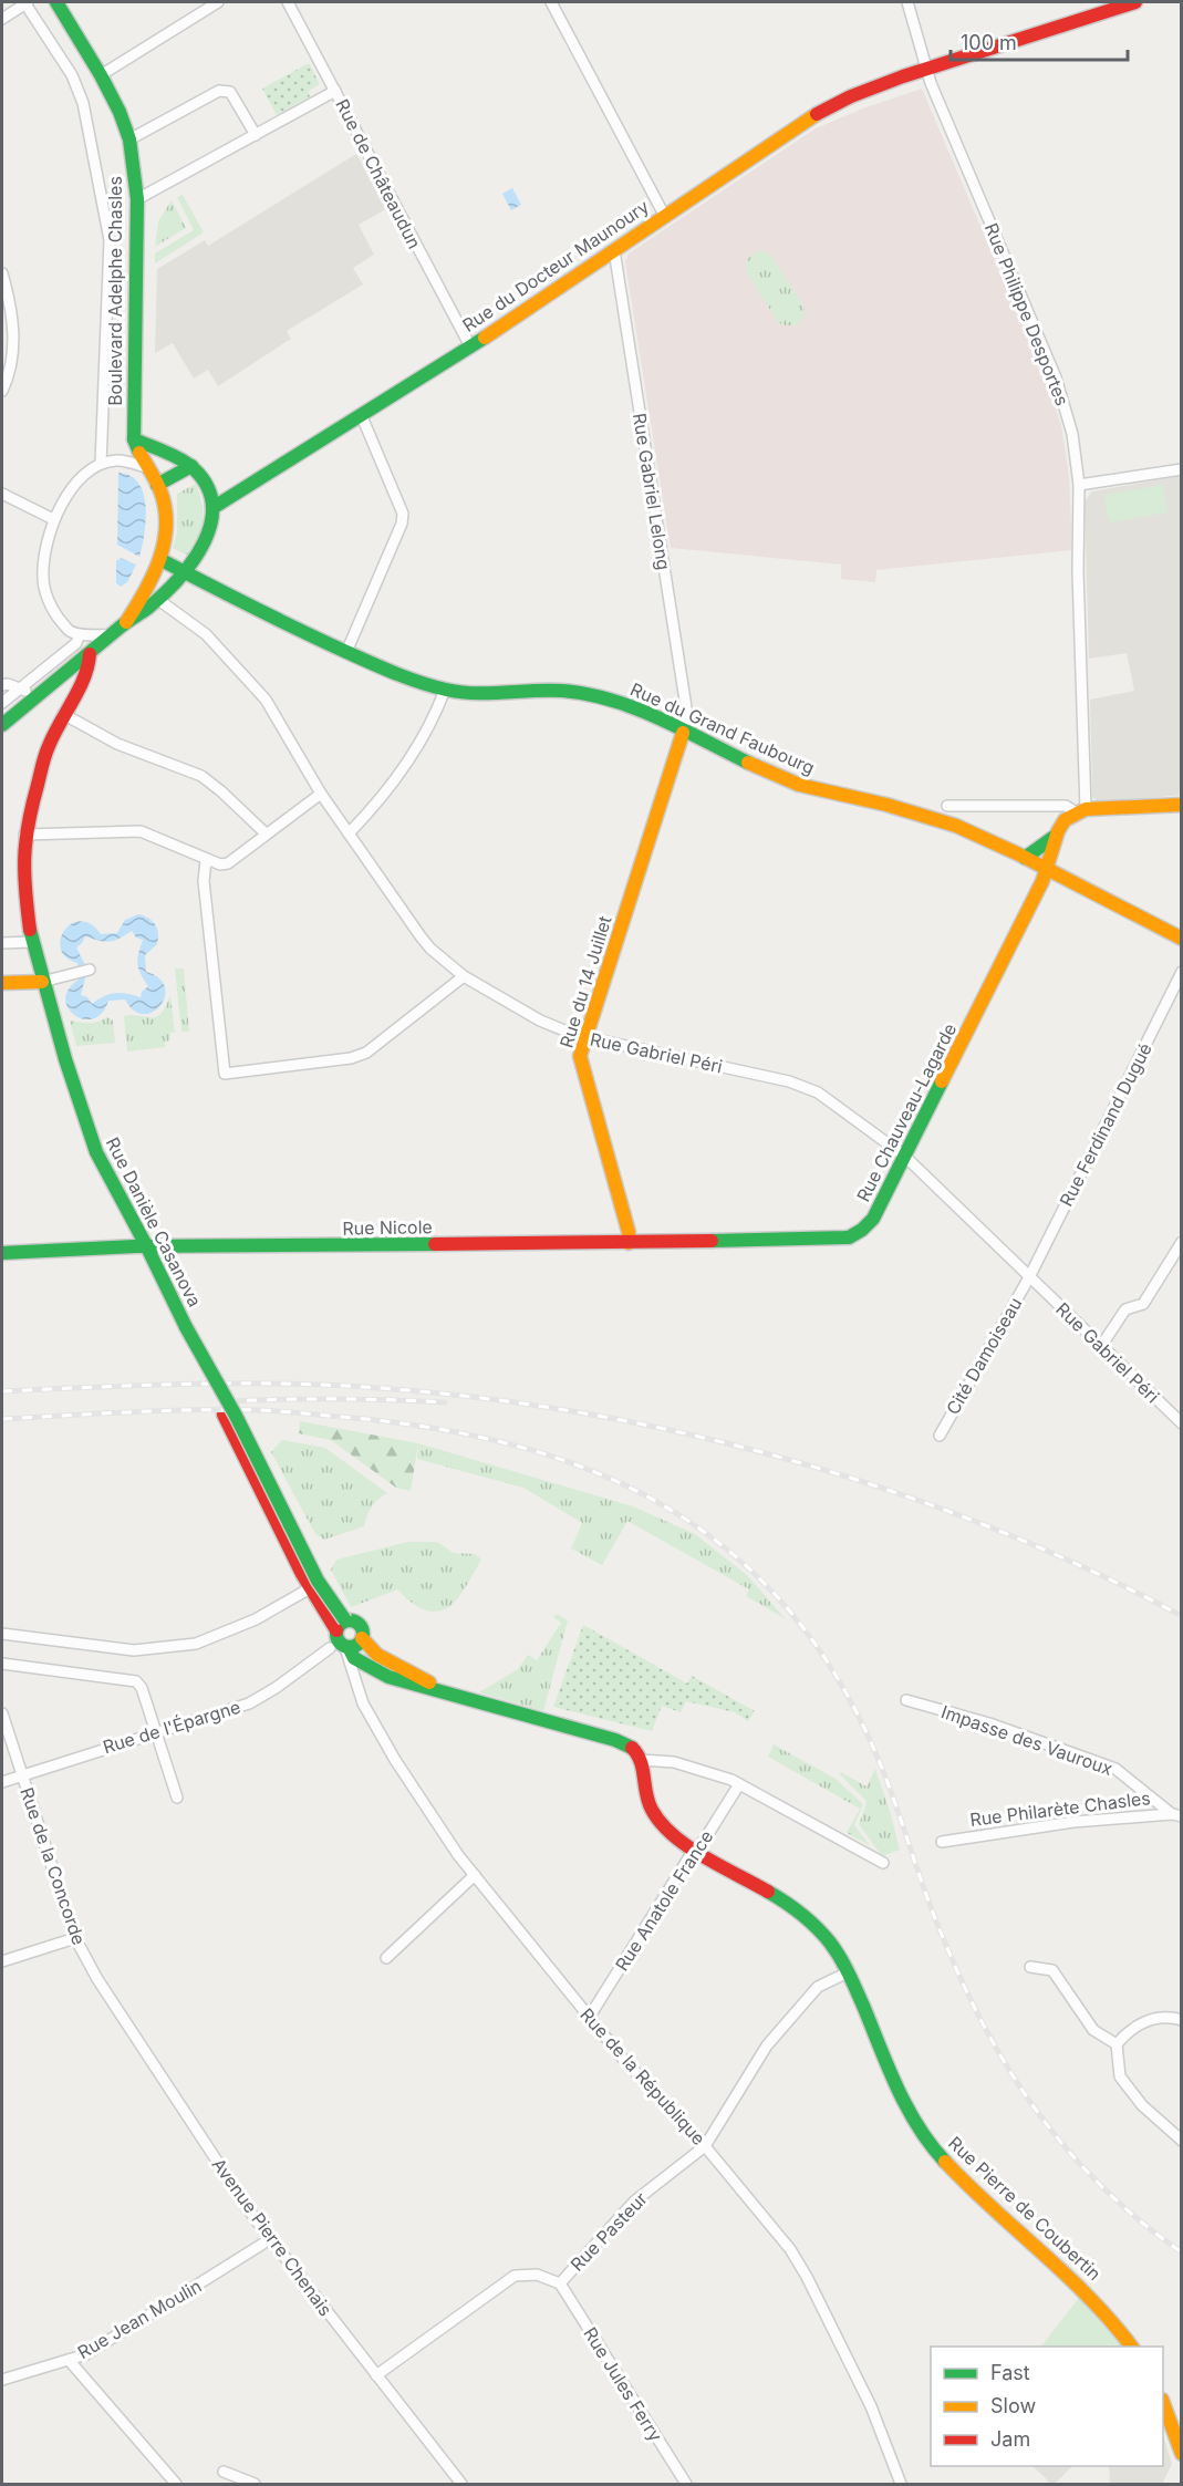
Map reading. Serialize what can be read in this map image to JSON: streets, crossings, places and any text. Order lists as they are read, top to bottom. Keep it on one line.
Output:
{"streets":{"main road":["Rue du Docteur Maunoury","Boulevard Adelphe Chasles","Rue du Grand Faubourg","Rue du 14 Juillet","Rue Chauveau-Lagarde","Rue Danièle Casanova","Rue Nicole","Rue Pierre de Coubertin"],"street":["Rue de Châteaudun","Rue Philippe Desportes","Rue Gabriel Lelong","Rue Gabriel Péri","Rue Ferdinand Dugué","Cité Damoiseau","Rue de l'Épargne","Impasse des Vauroux","Rue Philarète Chasles","Rue de la Concorde","Rue Anatole France","Rue de la République","Rue Pasteur","Avenue Pierre Chenais","Rue Jean Moulin","Rue Jules Ferry"]},"crossings":[["Rue de Châteaudun","Rue du Docteur Maunoury"],["Rue du Docteur Maunoury","Rue Philippe Desportes"],["Rue du Docteur Maunoury","Rue Gabriel Lelong"],["Boulevard Adelphe Chasles","Rue du Grand Faubourg"],["Rue Gabriel Lelong","Rue du Grand Faubourg"],["Rue Gabriel Lelong","Rue du 14 Juillet"],["Rue du Grand Faubourg","Rue du 14 Juillet"],["Rue du Grand Faubourg","Rue Chauveau-Lagarde"],["Rue du 14 Juillet","Rue Gabriel Péri"],["Rue du 14 Juillet","Rue Chauveau-Lagarde"],["Rue du 14 Juillet","Rue Nicole"],["Rue Gabriel Péri","Rue Chauveau-Lagarde"],["Rue Gabriel Péri","Rue Ferdinand Dugué"],["Rue Gabriel Péri","Cité Damoiseau"],["Rue Chauveau-Lagarde","Rue Nicole"],["Rue Ferdinand Dugué","Cité Damoiseau"],["Rue Danièle Casanova","Rue Nicole"],["Rue Danièle Casanova","Rue de l'Épargne"],["Rue Danièle Casanova","Rue de la République"],["Rue de l'Épargne","Rue de la Concorde"],["Rue de l'Épargne","Rue de la République"],["Impasse des Vauroux","Rue Philarète Chasles"],["Rue de la Concorde","Avenue Pierre Chenais"],["Rue Anatole France","Rue de la République"],["Rue Anatole France","Rue Pierre de Coubertin"],["Rue de la République","Rue Pasteur"],["Rue Pasteur","Avenue Pierre Chenais"],["Rue Pasteur","Rue Jules Ferry"],["Avenue Pierre Chenais","Rue Jean Moulin"]],"legend":["Fast","Slow","Jam"],"scale_bar":"100 m"}
